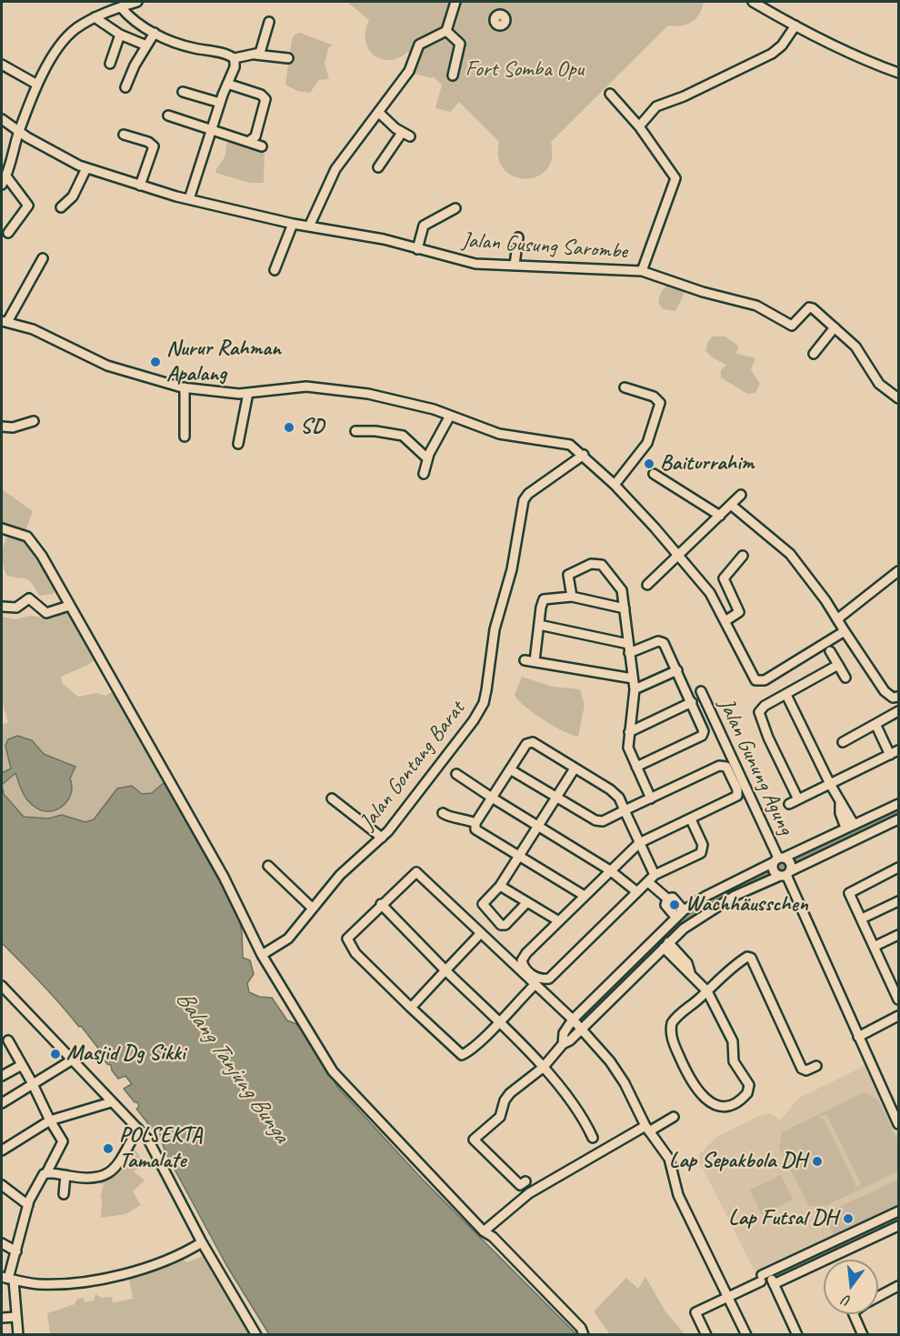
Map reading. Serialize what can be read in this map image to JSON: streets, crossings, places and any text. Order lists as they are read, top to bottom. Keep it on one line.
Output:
{"streets":{"street":["Jalan Gusung Sarombe","Jalan Gontang Barat","Jalan Gunung Agung"]},"water":["Balang Tanjung Bunga"],"parks":["Fort Somba Opu"],"places":["Nurur Rahman Apalang","SD","Baiturrahim","Wachhäusschen","Masjid Dg Sikki","POLSEKTA Tamalate","Lap Sepakbola DH","Lap Futsal DH"],"north":"bottom"}
